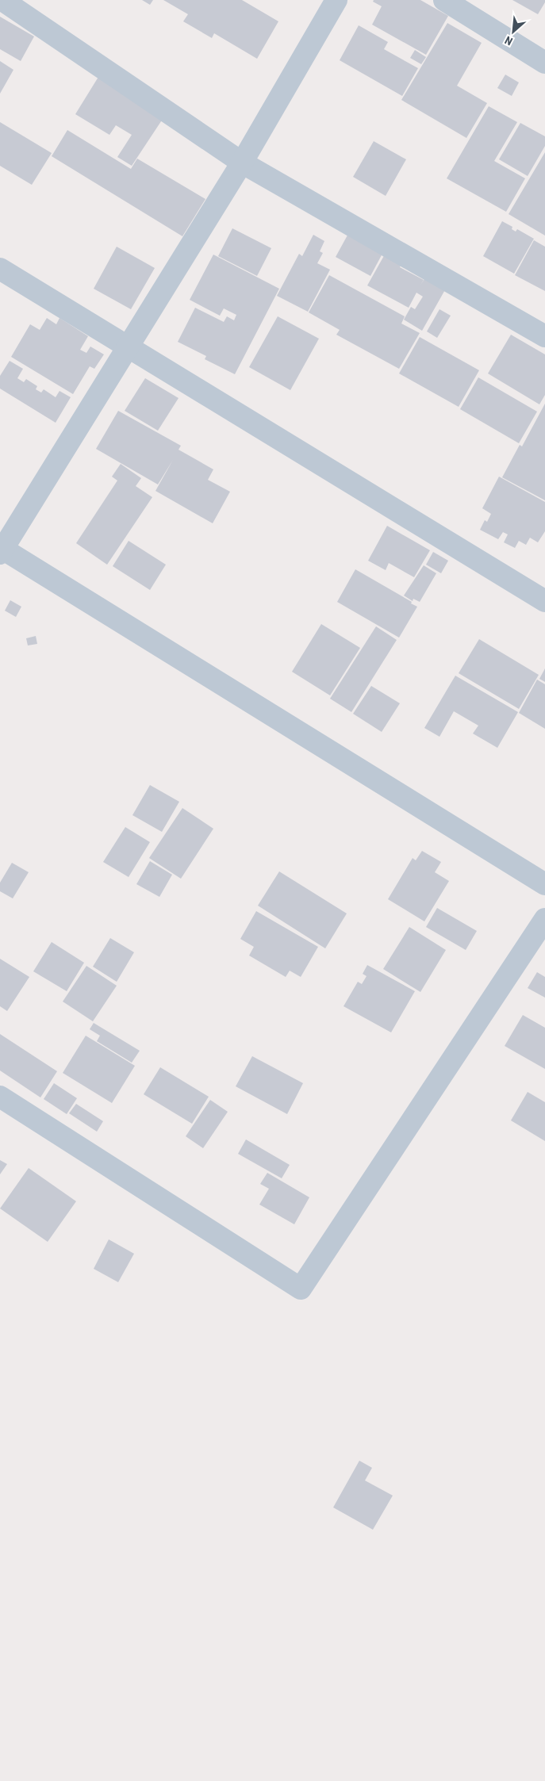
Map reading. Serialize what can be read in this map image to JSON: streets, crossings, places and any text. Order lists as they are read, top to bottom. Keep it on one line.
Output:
{"north":"bottom left"}
